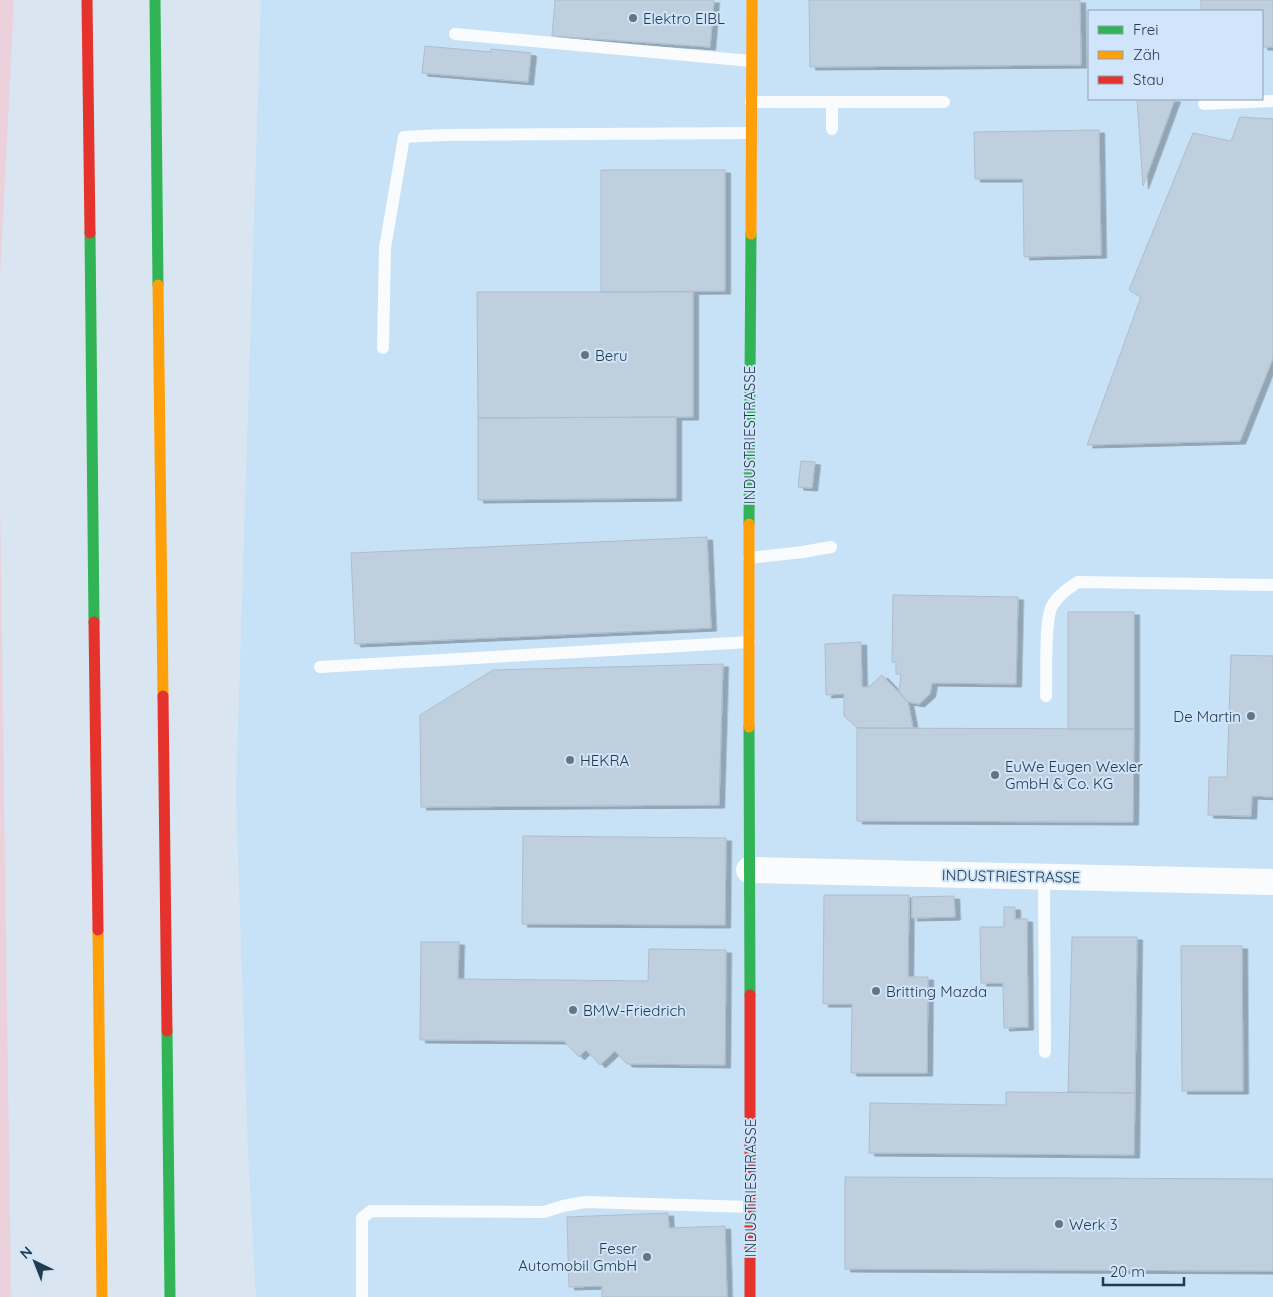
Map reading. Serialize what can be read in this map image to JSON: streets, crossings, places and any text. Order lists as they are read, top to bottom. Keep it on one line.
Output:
{"streets":{"main road":["INDUSTRIESTRASSE"]},"places":["Elektro EIBL","Beru","De Martin","HEKRA","EuWe Eugen Wexler GmbH & Co. KG","Britting Mazda","BMW-Friedrich","Werk 3","Feser Automobil GmbH"],"legend":["Frei","Zäh","Stau"],"scale_bar":"20 m","north":"top left"}
